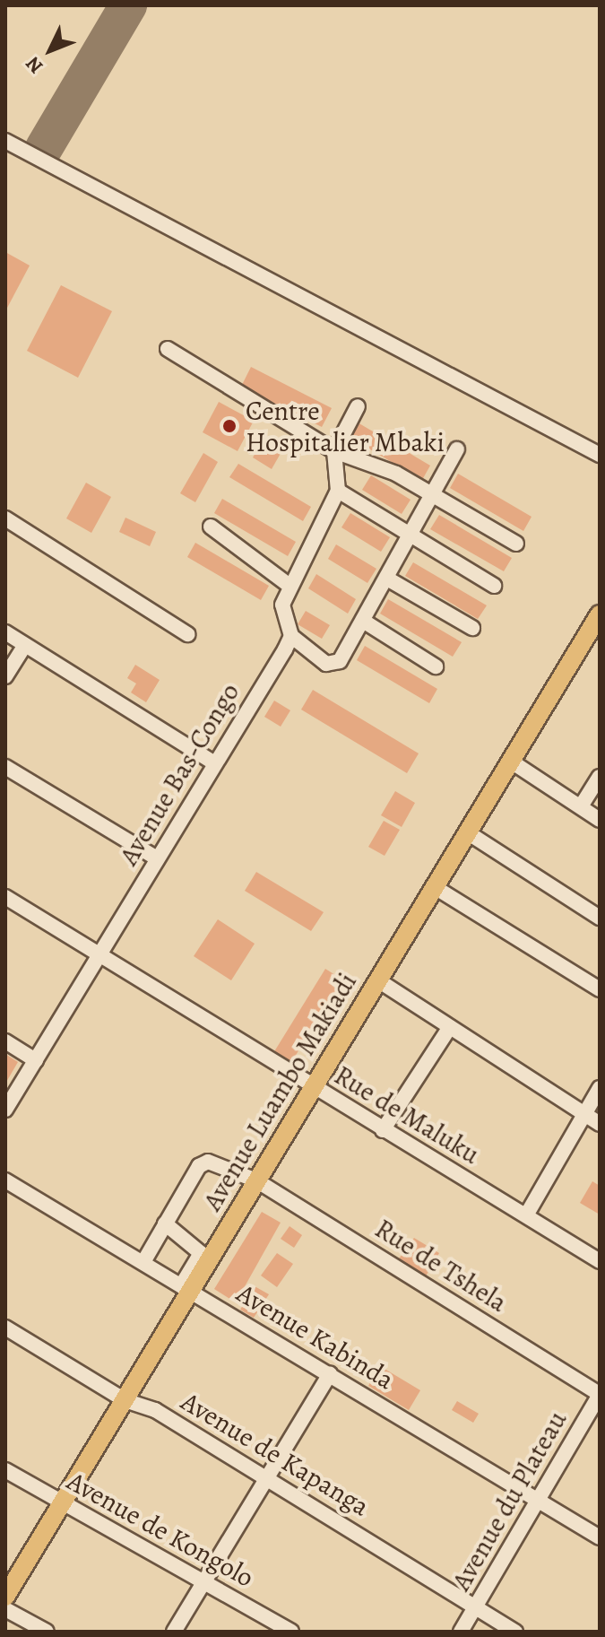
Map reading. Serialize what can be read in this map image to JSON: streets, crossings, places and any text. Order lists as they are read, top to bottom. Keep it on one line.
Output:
{"streets":{"main road":["Avenue Luambo Makiadi"],"street":["Avenue Bas-Congo","Rue de Maluku","Rue de Tshela","Avenue Kabinda","Avenue de Kapanga","Avenue du Plateau","Avenue de Kongolo"]},"crossings":[["Avenue Bas-Congo","Rue de Maluku"],["Avenue Luambo Makiadi","Rue de Maluku"],["Avenue Luambo Makiadi","Rue de Tshela"],["Avenue Luambo Makiadi","Avenue Kabinda"],["Avenue Luambo Makiadi","Avenue de Kapanga"],["Avenue Luambo Makiadi","Avenue de Kongolo"],["Rue de Tshela","Avenue du Plateau"],["Avenue Kabinda","Avenue du Plateau"],["Avenue de Kapanga","Avenue du Plateau"]],"places":["Centre Hospitalier Mbaki"],"north":"bottom left"}
